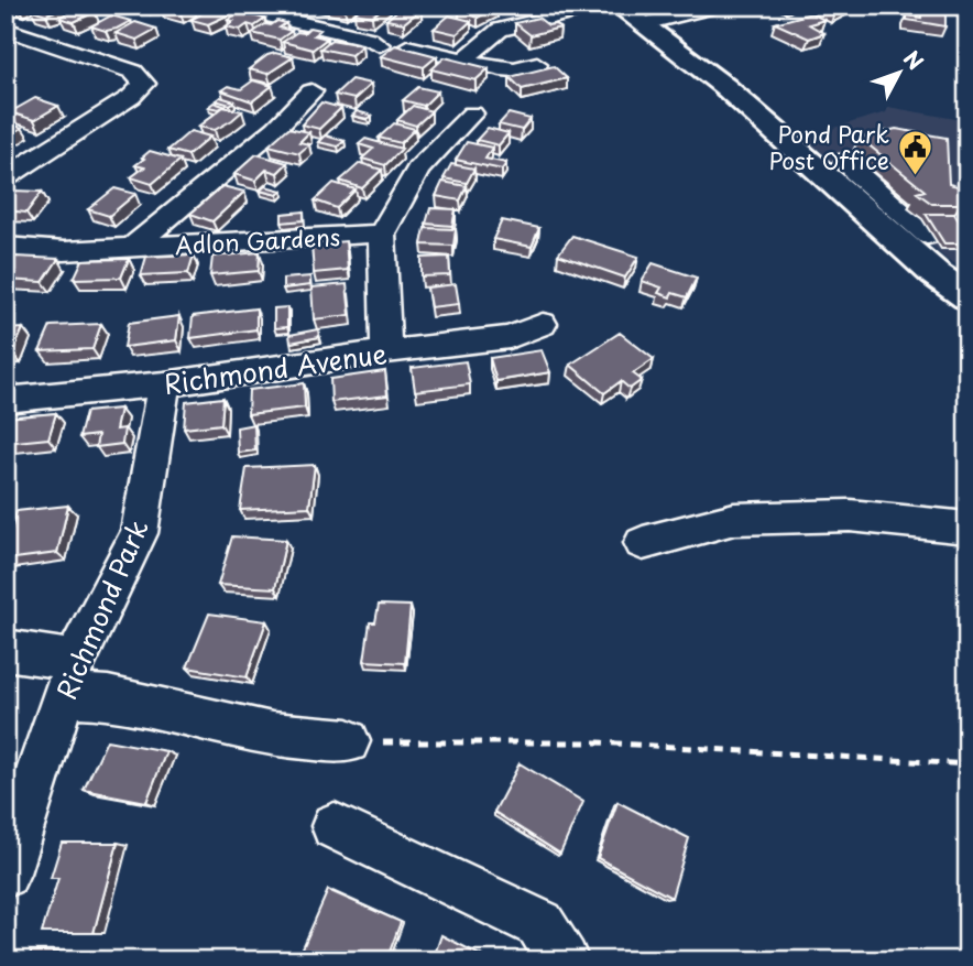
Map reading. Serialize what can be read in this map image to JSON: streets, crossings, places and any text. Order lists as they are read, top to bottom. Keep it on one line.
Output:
{"streets":{"street":["Adlon Gardens","Richmond Avenue","Richmond Park"]},"crossings":[["Richmond Avenue","Richmond Park"]],"places":{"public building":["Pond Park Post Office"]},"north":"top right"}
